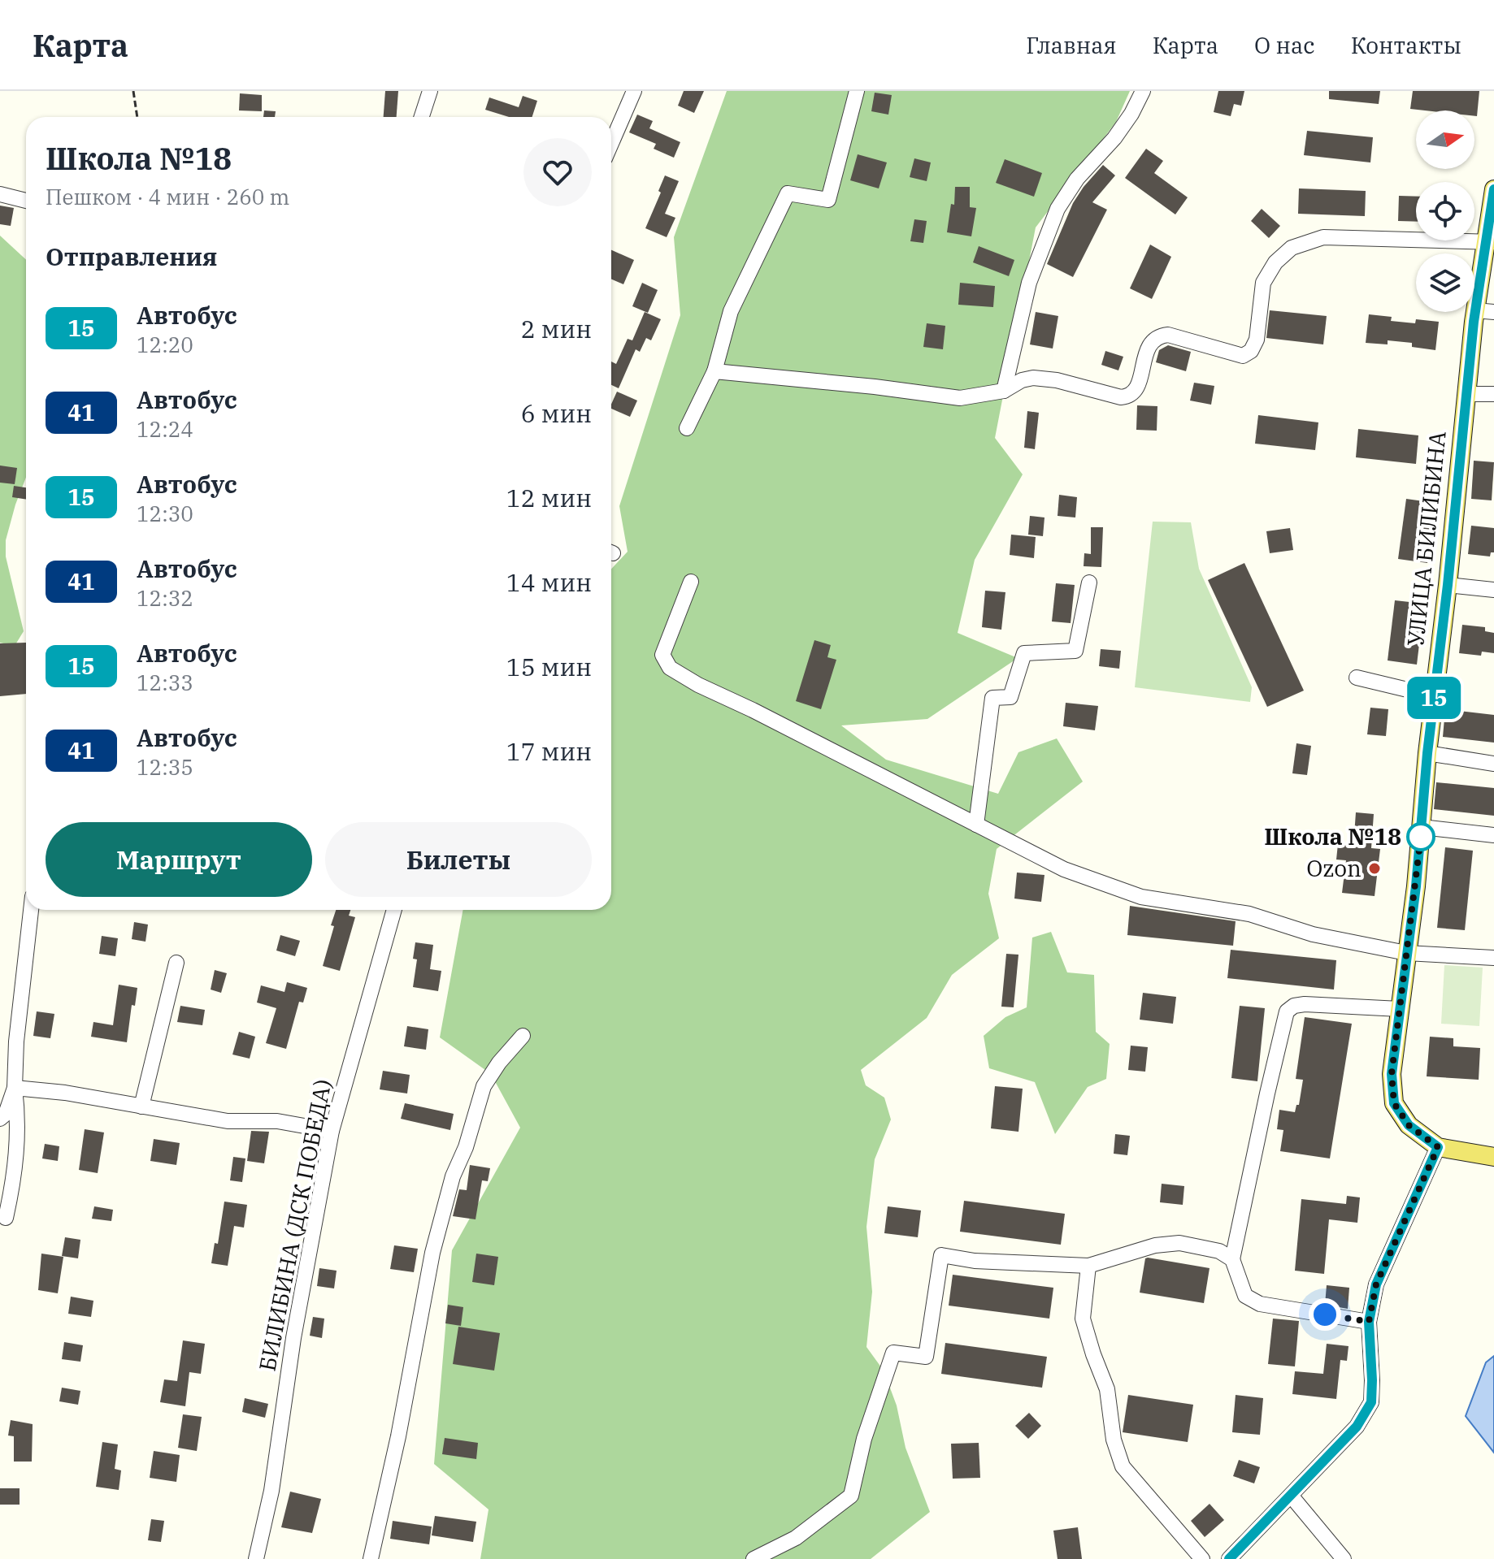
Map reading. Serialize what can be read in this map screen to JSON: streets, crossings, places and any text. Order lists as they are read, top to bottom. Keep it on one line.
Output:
{"streets":{"main road":["УЛИЦА БИЛИБИНА"],"street":["БИЛИБИНА (ДСК ПОБЕДА)"]},"places":["Школа №18","Ozon"],"lines":["bus line 15"],"north":"right","page":{"header":"Карта","nav":["Главная","Карта","О нас","Контакты"],"on_map":"15","heading":[["Школа №18","Пешком · 4 мин · 260 m"],"Отправления"],"list":[{"mark":"15","name":"Автобус","note":"12:20","value":"2 мин"},{"mark":"41","name":"Автобус","note":"12:24","value":"6 мин"},{"mark":"15","name":"Автобус","note":"12:30","value":"12 мин"},{"mark":"41","name":"Автобус","note":"12:32","value":"14 мин"},{"mark":"15","name":"Автобус","note":"12:33","value":"15 мин"},{"mark":"41","name":"Автобус","note":"12:35","value":"17 мин"}],"buttons":["Маршрут","Билеты"]}}
